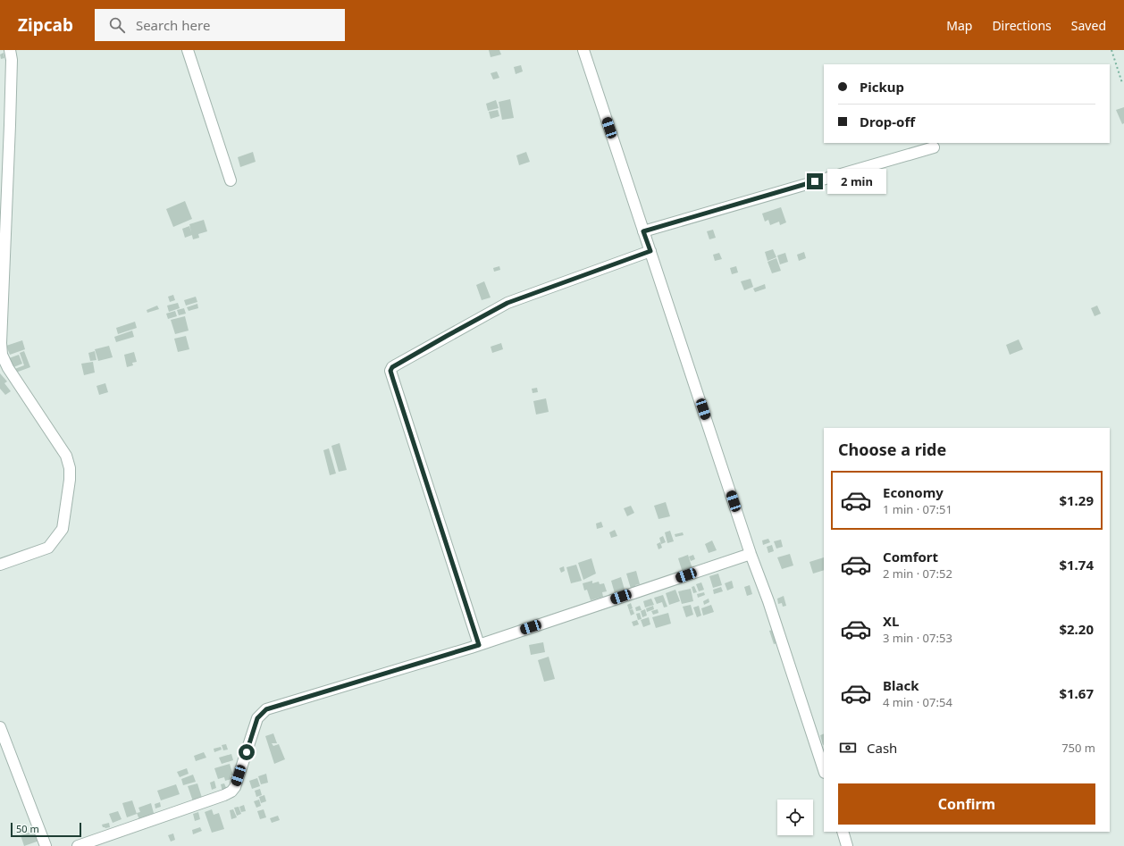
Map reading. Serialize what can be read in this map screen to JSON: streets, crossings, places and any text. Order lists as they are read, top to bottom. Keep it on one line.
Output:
{"scale_bar":"50 m","page":{"header":"Zipcab","search":"Search here","nav":["Map","Directions","Saved"],"banner":["Pickup","Drop-off"],"bubble":"2 min","heading":"Choose a ride","list":[{"name":"Economy","note":"1 min · 07:51","value":"$1.29"},{"name":"Comfort","note":"2 min · 07:52","value":"$1.74"},{"name":"XL","note":"3 min · 07:53","value":"$2.20"},{"name":"Black","note":"4 min · 07:54","value":"$1.67"}],"pay":["Cash","750 m"],"buttons":"Confirm","scale":"50 m"}}
